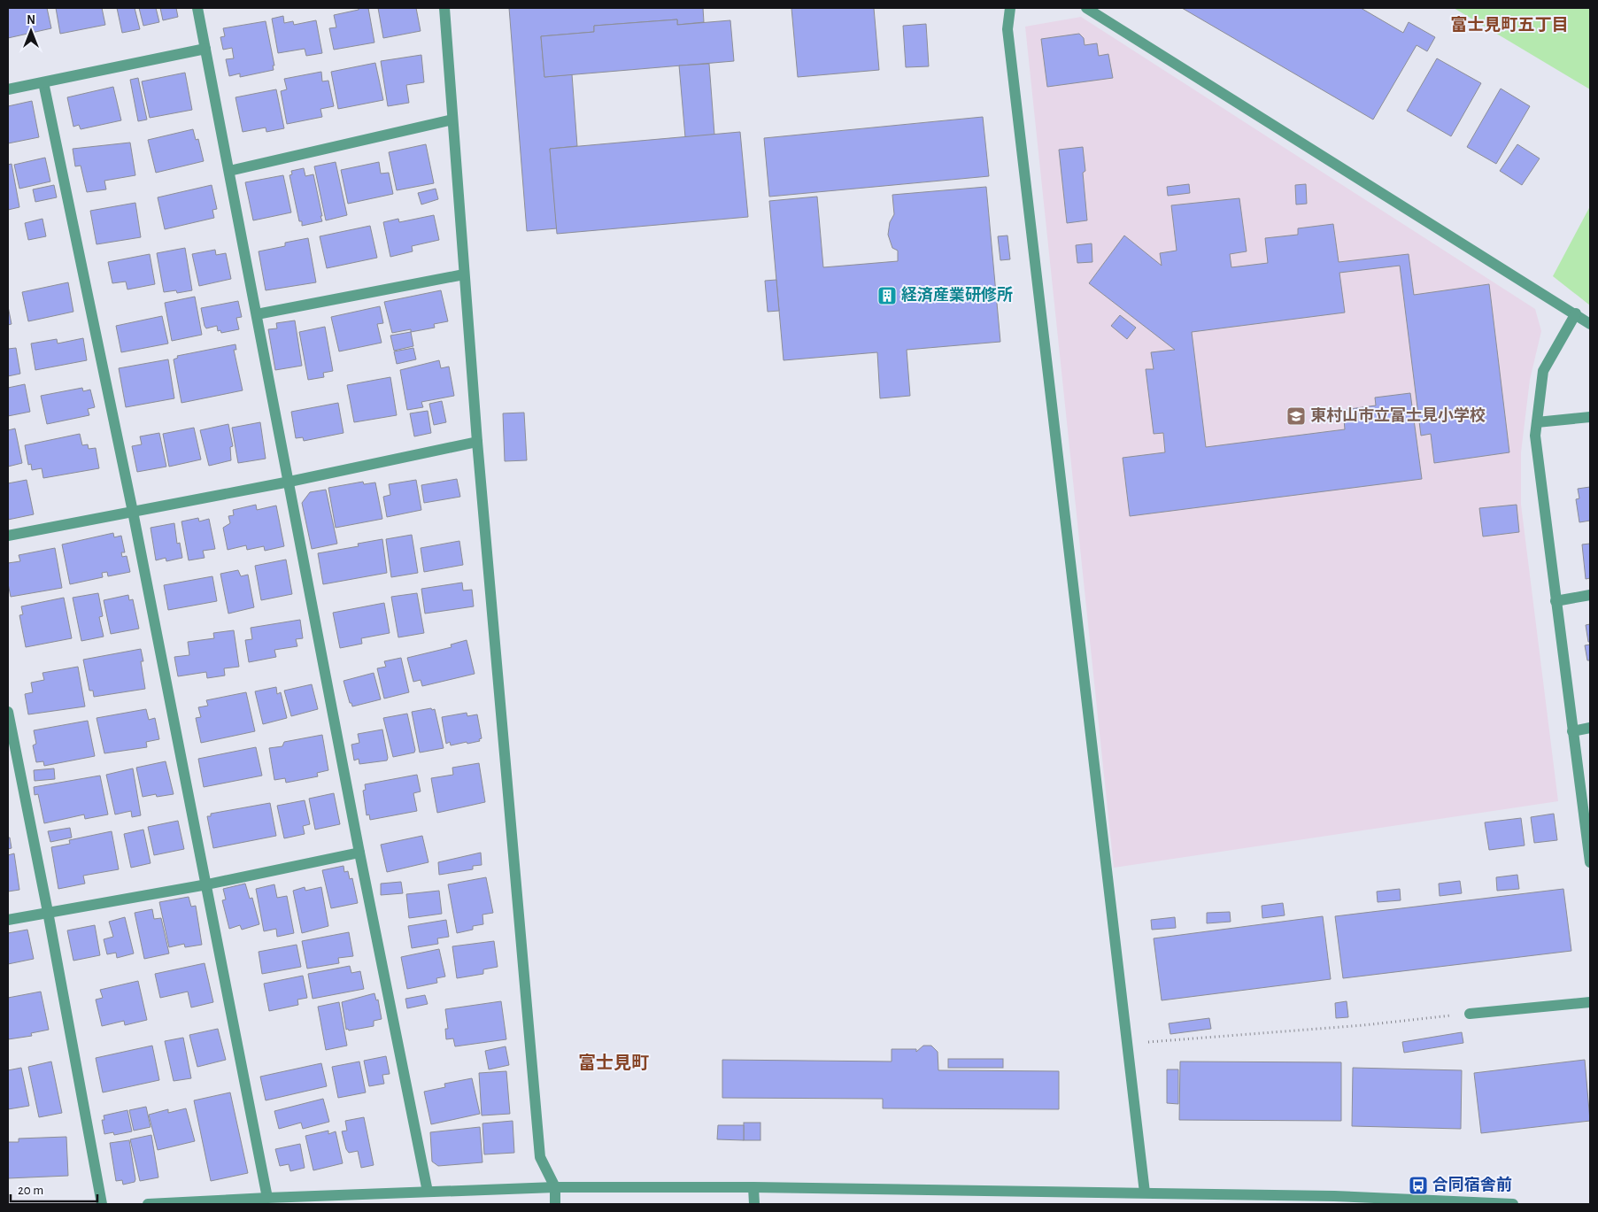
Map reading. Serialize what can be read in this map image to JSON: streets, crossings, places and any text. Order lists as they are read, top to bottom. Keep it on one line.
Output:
{"districts":["富士見町五丁目","富士見町"],"places":{"building":["経済産業研修所"],"school or university":["東村山市立富士見小学校"],"bus stop":["合同宿舎前"]},"scale_bar":"20 m","north":"top"}
